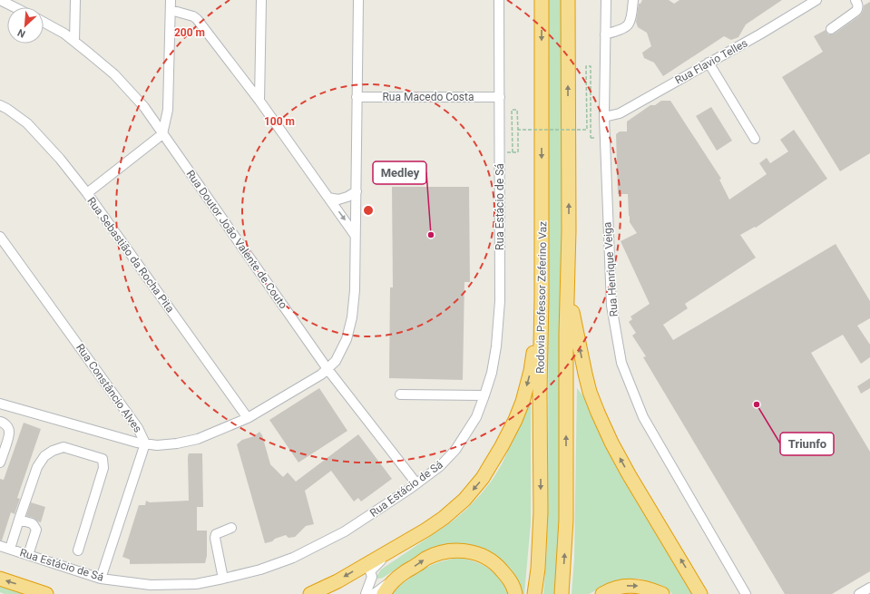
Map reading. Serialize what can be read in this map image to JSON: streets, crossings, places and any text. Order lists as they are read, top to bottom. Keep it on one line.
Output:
{"streets":{"highway":["Rodovia Professor Zeferino Vaz"],"street":["Rua Flavio Telles","Rua Macedo Costa","Rua Estácio de Sá","Rua Doutor João Valente de Couto","Rua Sebastião da Rocha Pita","Rua Henrique Veiga","Rua Constâncio Alves"]},"crossings":[["Rua Flavio Telles","Rua Henrique Veiga"],["Rua Macedo Costa","Rua Estácio de Sá"],["Rua Estácio de Sá","Rua Doutor João Valente de Couto"],["Rua Estácio de Sá","Rua Constâncio Alves"]],"places":["Medley","Triunfo"],"north":"bottom left","rings":["200 m","100 m"]}
